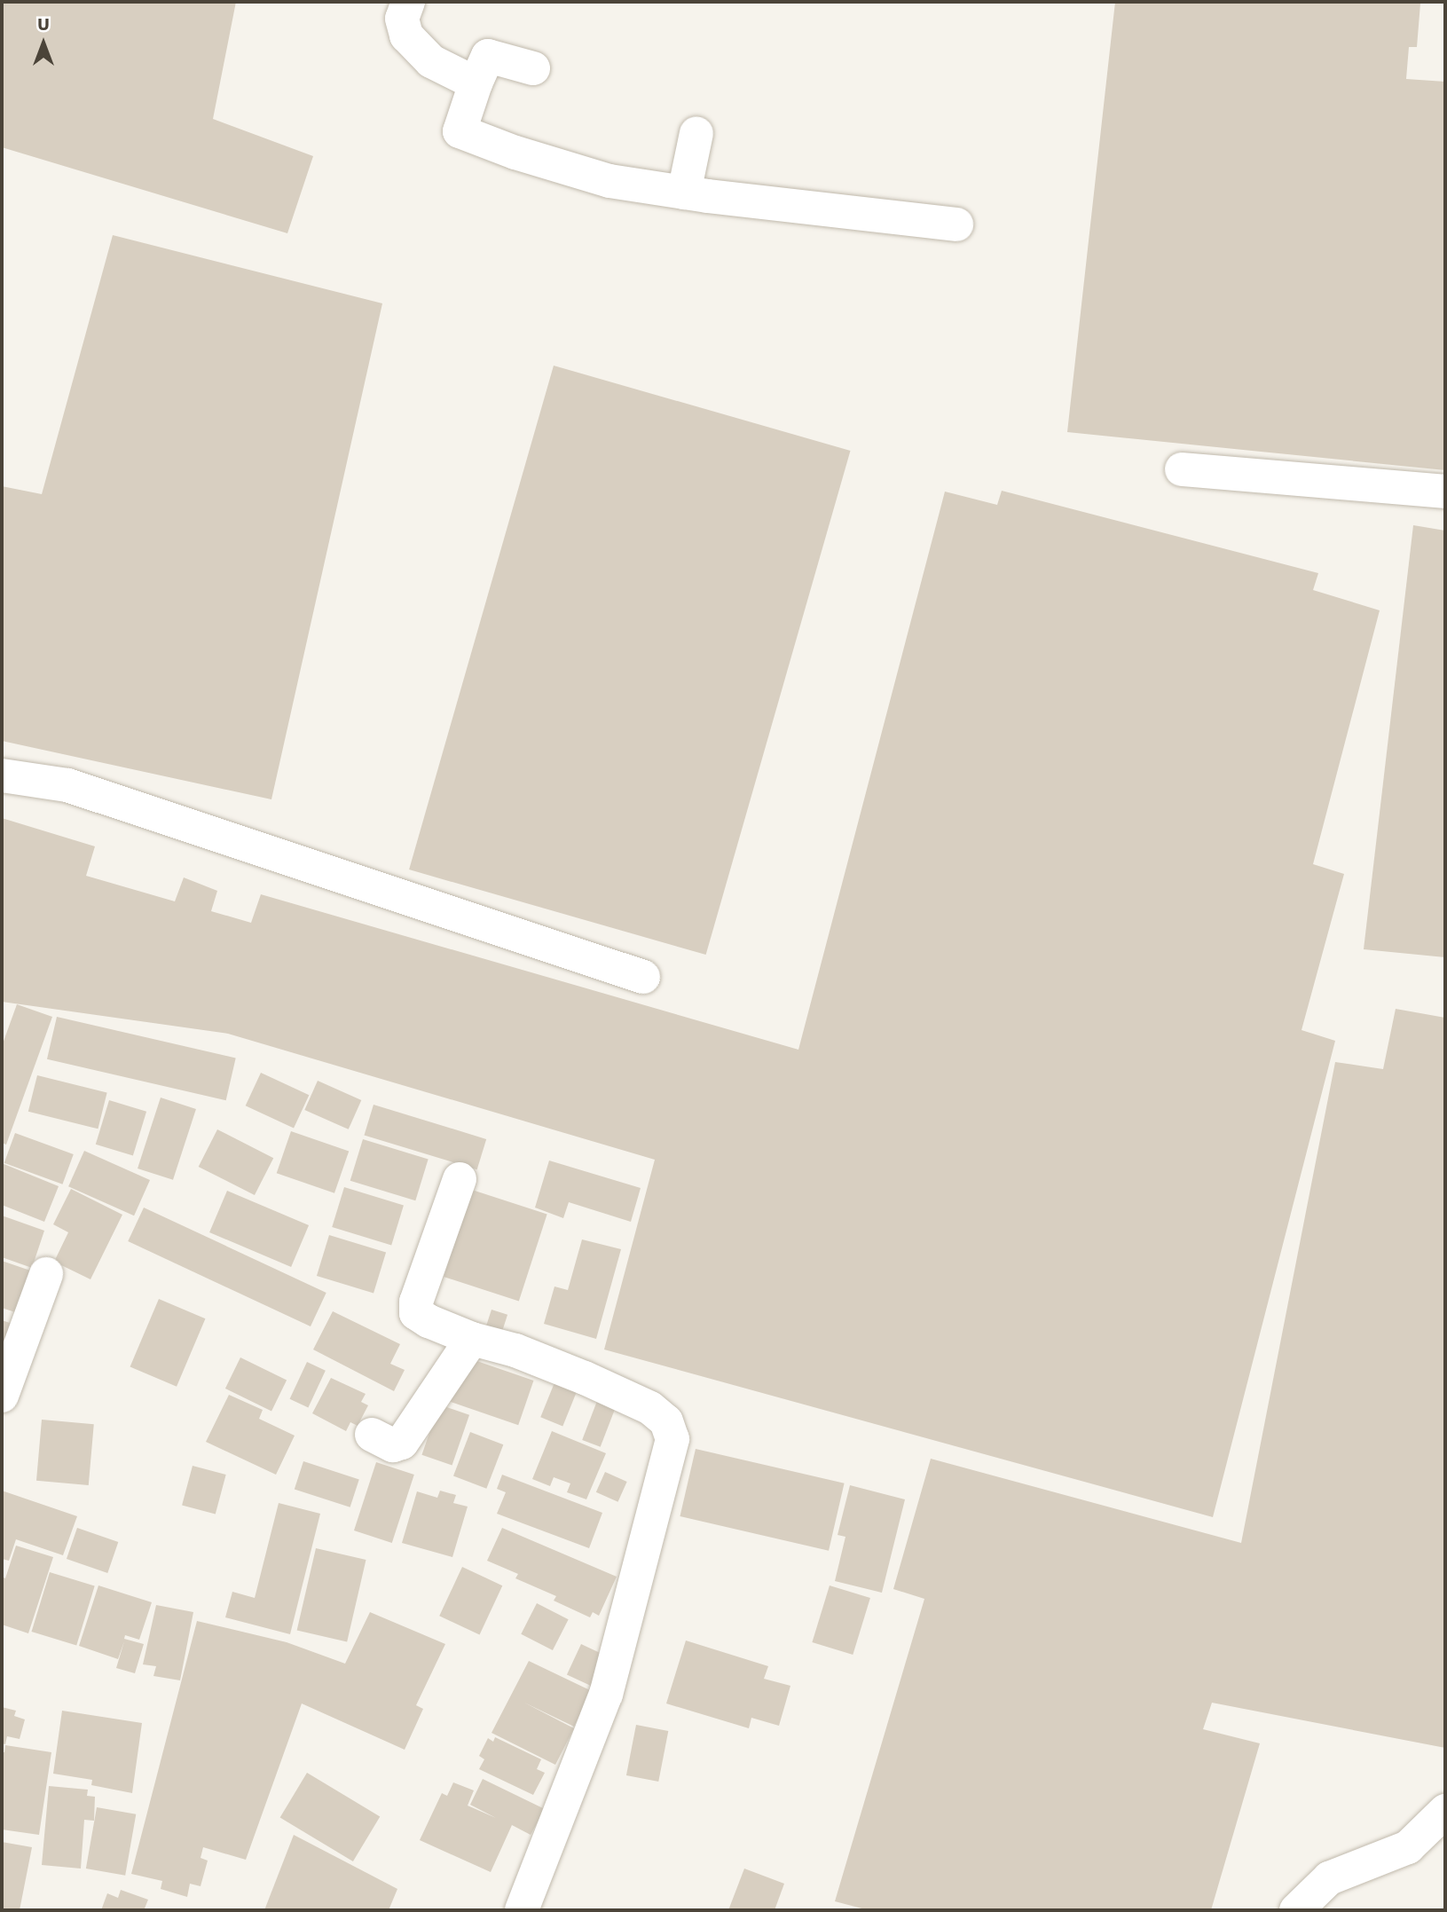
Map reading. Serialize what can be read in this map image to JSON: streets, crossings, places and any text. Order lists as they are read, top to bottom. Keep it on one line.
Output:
{"north":"top"}
